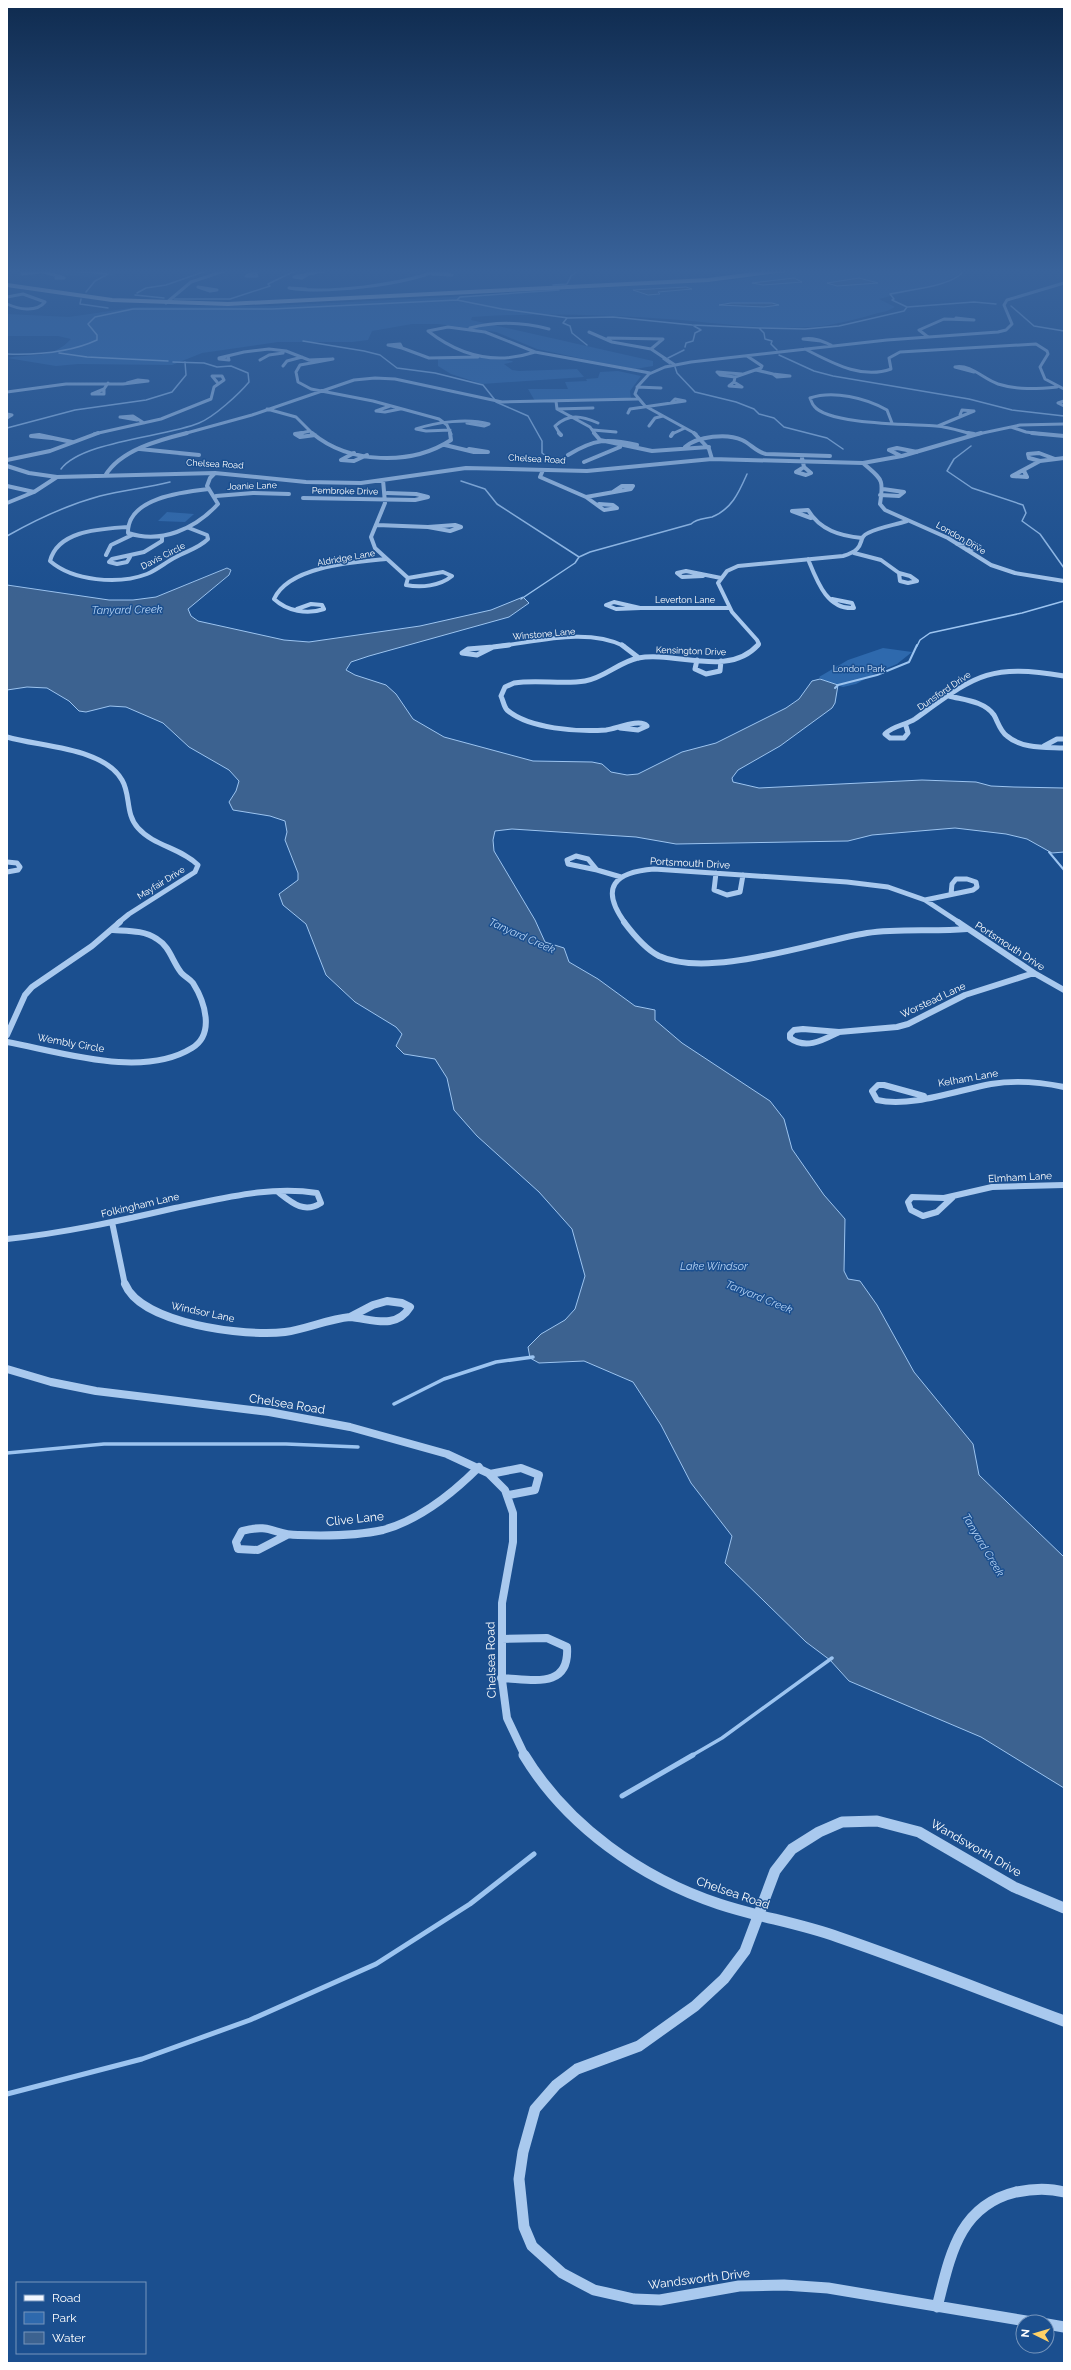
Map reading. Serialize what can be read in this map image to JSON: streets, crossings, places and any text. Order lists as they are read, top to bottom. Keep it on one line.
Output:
{"streets":{"street":["Chelsea Road","Joanie Lane","Pembroke Drive","London Drive","Davis Circle","Aldridge Lane","Leverton Lane","Winstone Lane","Kensington Drive","Dunsford Drive","Portsmouth Drive","Mayfair Drive","Worstead Lane","Wembly Circle","Kelham Lane","Elmham Lane","Folkingham Lane","Windsor Lane","Clive Lane","Wandsworth Drive"]},"crossings":[["Chelsea Road","Clive Lane"],["Chelsea Road","Wandsworth Drive"],["Leverton Lane","Kensington Drive"],["Winstone Lane","Kensington Drive"],["Portsmouth Drive","Worstead Lane"],["Mayfair Drive","Wembly Circle"],["Folkingham Lane","Windsor Lane"]],"water":["Tanyard Creek","Lake Windsor"],"parks":["London Park"],"legend":["Road","Park","Water"],"north":"left"}
